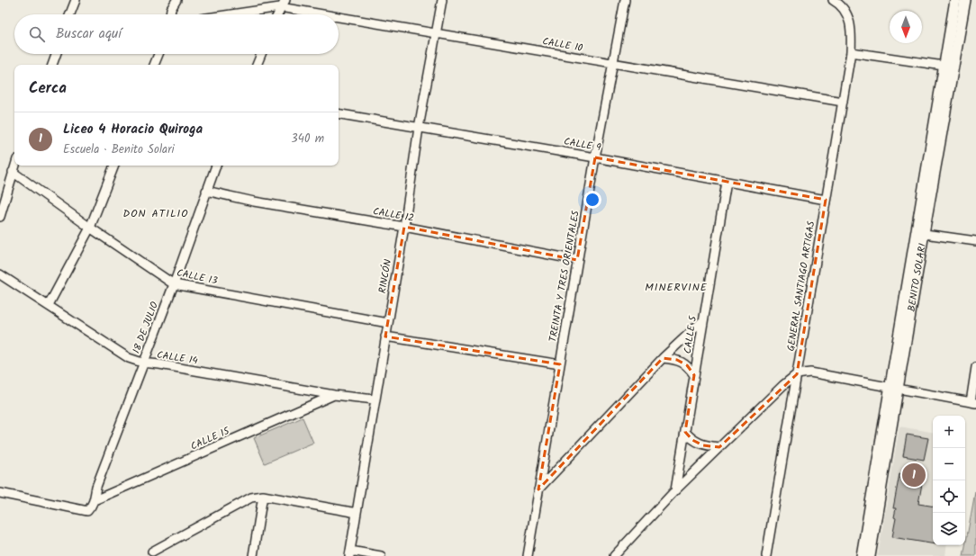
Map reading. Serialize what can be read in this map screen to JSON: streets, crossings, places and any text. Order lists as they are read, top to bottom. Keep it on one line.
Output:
{"streets":{"street":["CALLE 10","CALLE 9","CALLE 12","CALLE 13","RINCÓN","TREINTA Y TRES ORIENTALES","BENITO SOLARI","GENERAL SANTIAGO ARTIGAS","18 DE JULIO","CALLE 5","CALLE 14","CALLE 15"]},"crossings":[["CALLE 10","RINCÓN"],["CALLE 10","TREINTA Y TRES ORIENTALES"],["CALLE 10","GENERAL SANTIAGO ARTIGAS"],["CALLE 9","RINCÓN"],["CALLE 9","TREINTA Y TRES ORIENTALES"],["CALLE 9","GENERAL SANTIAGO ARTIGAS"],["CALLE 9","CALLE 5"],["CALLE 12","RINCÓN"],["CALLE 12","TREINTA Y TRES ORIENTALES"],["CALLE 12","18 DE JULIO"],["CALLE 13","RINCÓN"],["CALLE 13","18 DE JULIO"],["RINCÓN","CALLE 14"],["18 DE JULIO","CALLE 14"],["18 DE JULIO","CALLE 15"],["CALLE 14","CALLE 15"]],"districts":["DON ATILIO","MINERVINE"],"north":"bottom","page":{"search":"Buscar aquí","heading":"Cerca","list":[{"mark":"1","name":"Liceo 4 Horacio Quiroga","note":"Escuela · Benito Solari","value":"340 m"}],"map_buttons":["+","−"],"pins":"1"}}
